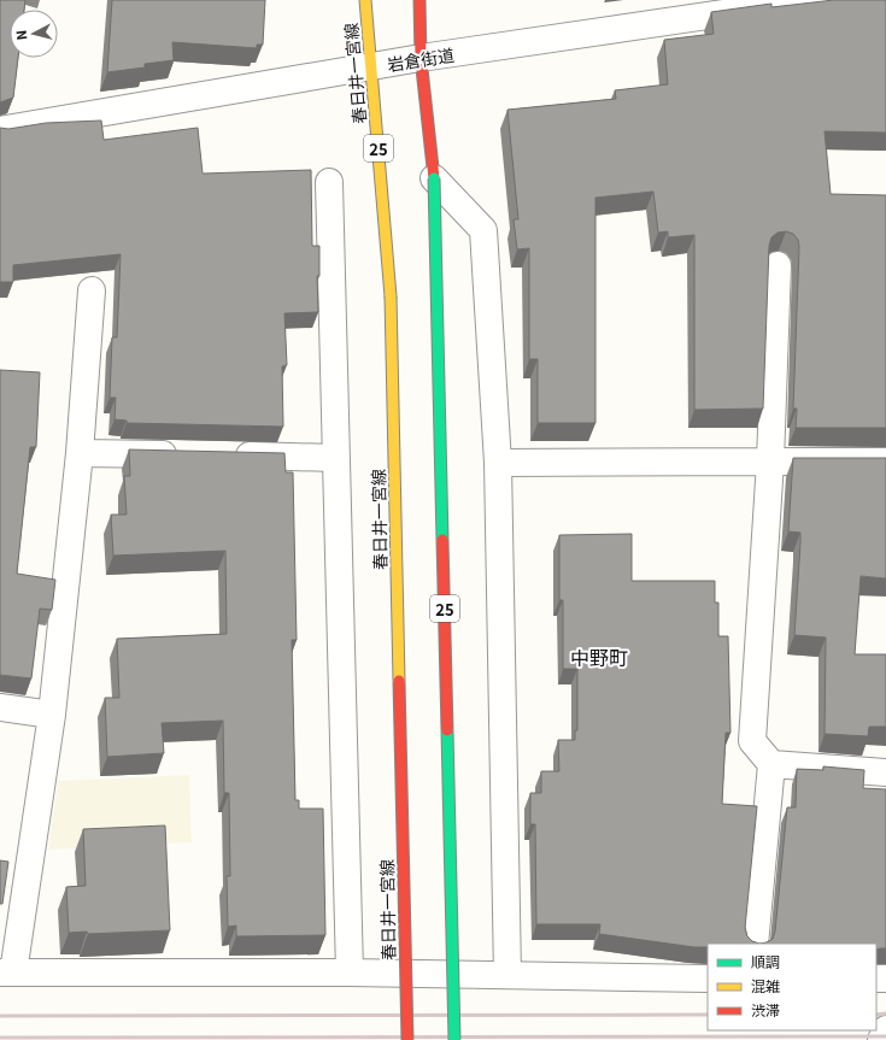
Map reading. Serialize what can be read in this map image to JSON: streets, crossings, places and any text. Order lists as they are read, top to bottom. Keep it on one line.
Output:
{"streets":{"main road":["春日井一宮線","25"],"street":["岩倉街道"]},"crossings":[["岩倉街道","春日井一宮線"],["岩倉街道","25"]],"districts":["中野町"],"legend":["順調","混雑","渋滞"],"north":"left"}
